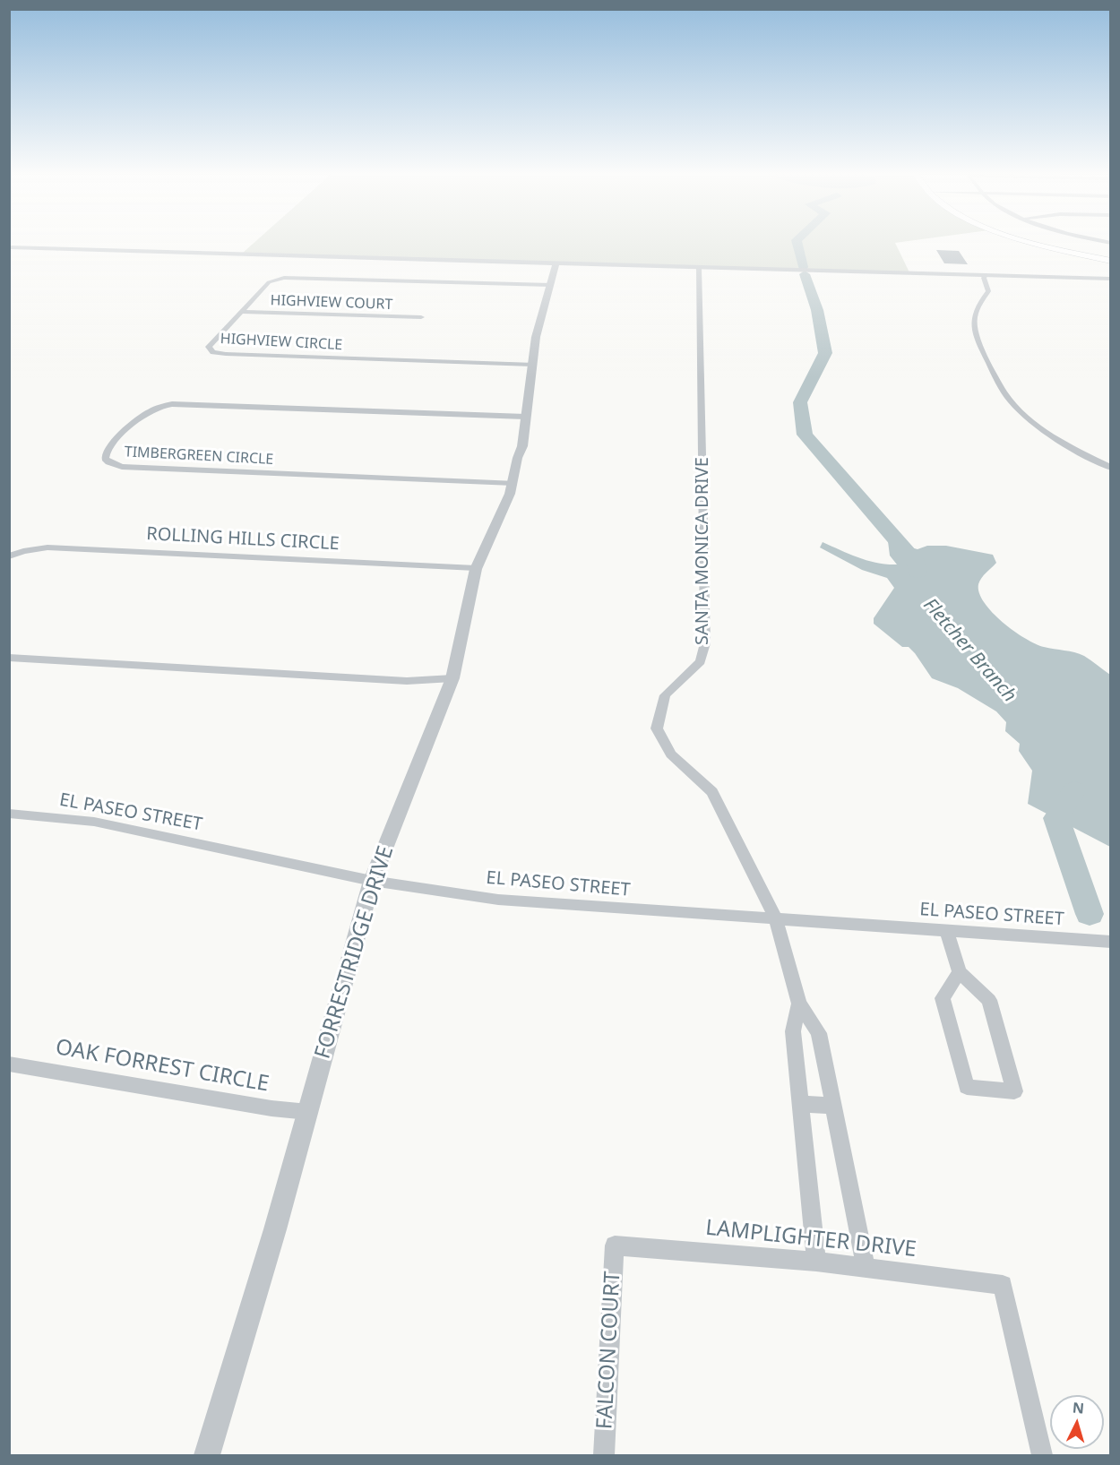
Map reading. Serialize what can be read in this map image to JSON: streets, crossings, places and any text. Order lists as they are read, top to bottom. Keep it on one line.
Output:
{"streets":{"street":["HIGHVIEW COURT","HIGHVIEW CIRCLE","TIMBERGREEN CIRCLE","ROLLING HILLS CIRCLE","SANTA MONICA DRIVE","EL PASEO STREET","FORRESTRIDGE DRIVE","OAK FORREST CIRCLE","LAMPLIGHTER DRIVE","FALCON COURT"]},"crossings":[["HIGHVIEW COURT","HIGHVIEW CIRCLE"],["HIGHVIEW CIRCLE","FORRESTRIDGE DRIVE"],["TIMBERGREEN CIRCLE","FORRESTRIDGE DRIVE"],["ROLLING HILLS CIRCLE","FORRESTRIDGE DRIVE"],["SANTA MONICA DRIVE","EL PASEO STREET"],["SANTA MONICA DRIVE","LAMPLIGHTER DRIVE"],["EL PASEO STREET","FORRESTRIDGE DRIVE"],["FORRESTRIDGE DRIVE","OAK FORREST CIRCLE"],["LAMPLIGHTER DRIVE","FALCON COURT"]],"water":["Fletcher Branch"],"north":"top"}
